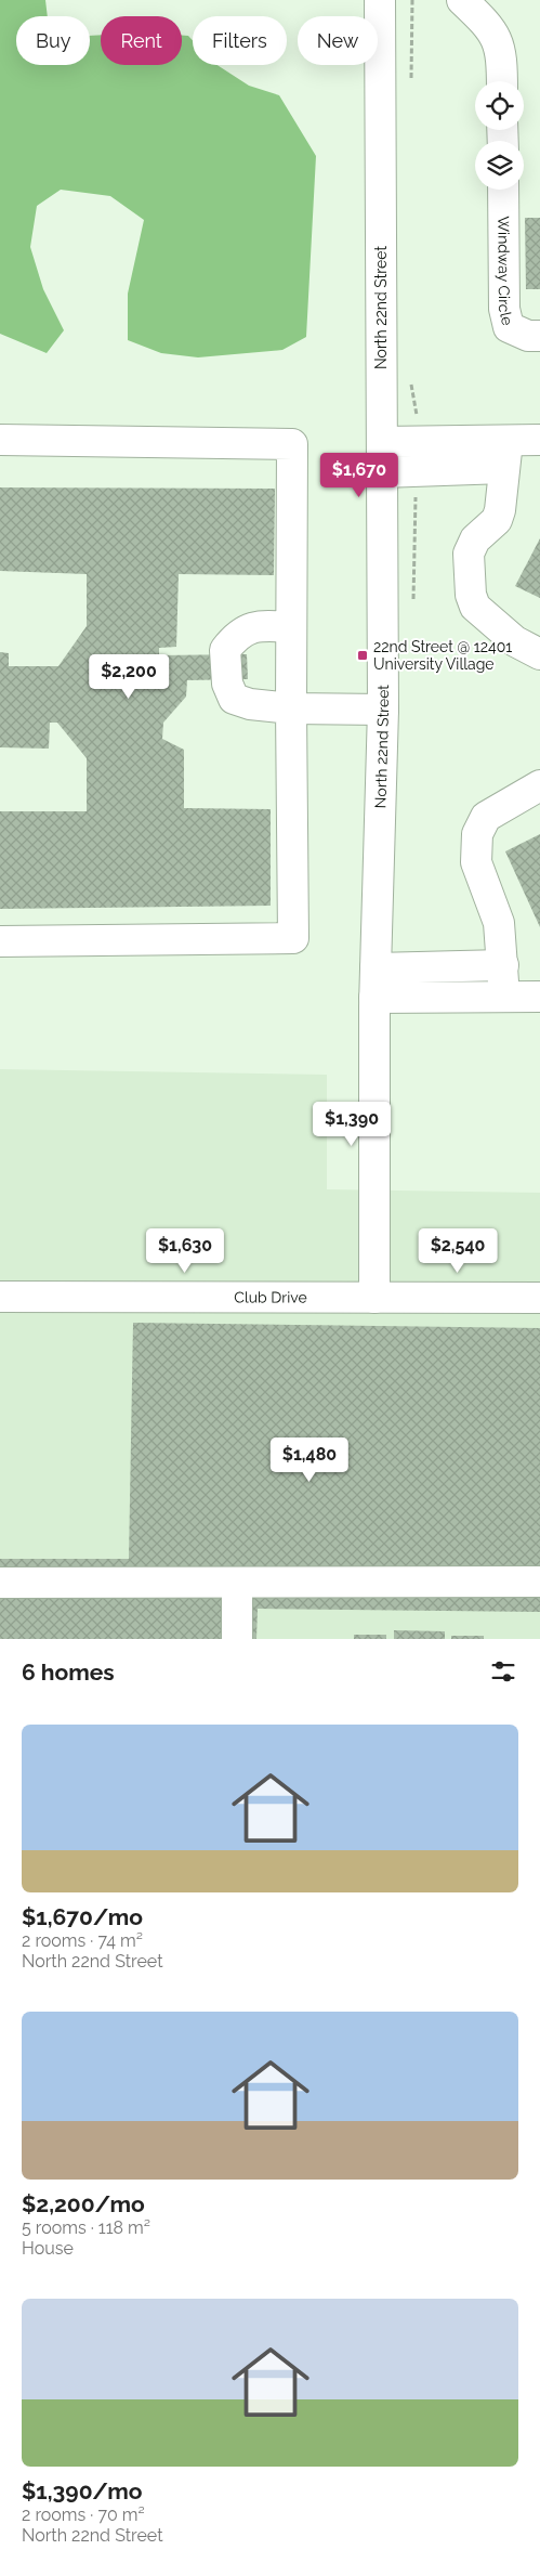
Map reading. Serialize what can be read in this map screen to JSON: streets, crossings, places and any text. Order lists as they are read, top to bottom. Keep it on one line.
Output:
{"streets":{"street":["Windway Circle","North 22nd Street","Club Drive"]},"crossings":[["North 22nd Street","Club Drive"]],"places":{"transit":["22nd Street @ 12401 University Village"]},"page":{"chip":["Buy","Rent","Filters","New"],"price":["$1,670","$2,200","$1,390","$1,630","$2,540","$1,480"],"heading":"6 homes","list":[{"name":"$1,670/mo","note":"2 rooms · 74 m² · North 22nd Street"},{"name":"$2,200/mo","note":"5 rooms · 118 m² · House"},{"name":"$1,390/mo","note":"2 rooms · 70 m² · North 22nd Street"}]}}
